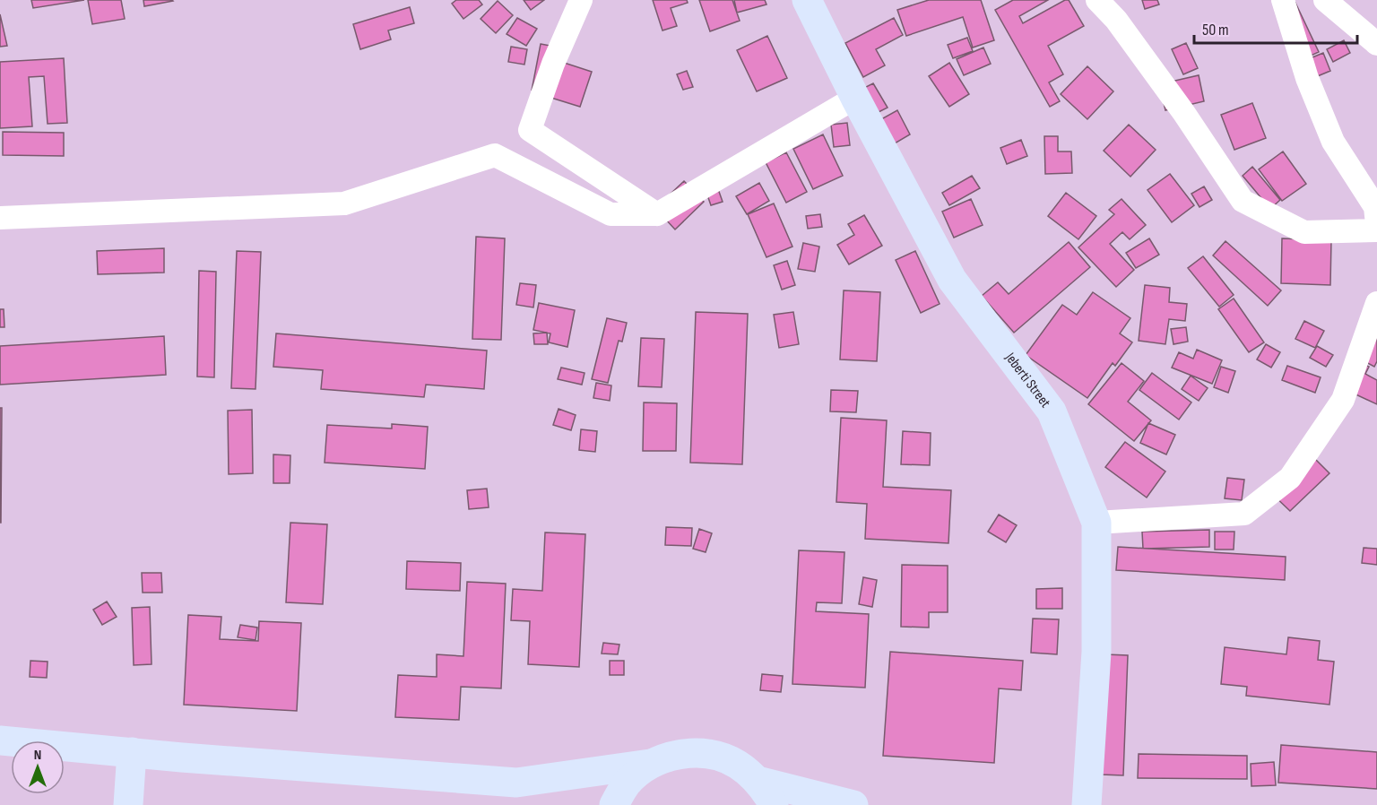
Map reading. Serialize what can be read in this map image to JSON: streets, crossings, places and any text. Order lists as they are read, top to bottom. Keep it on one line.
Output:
{"streets":{"main road":["Jeberti Street"]},"scale_bar":"50 m","north":"top"}
